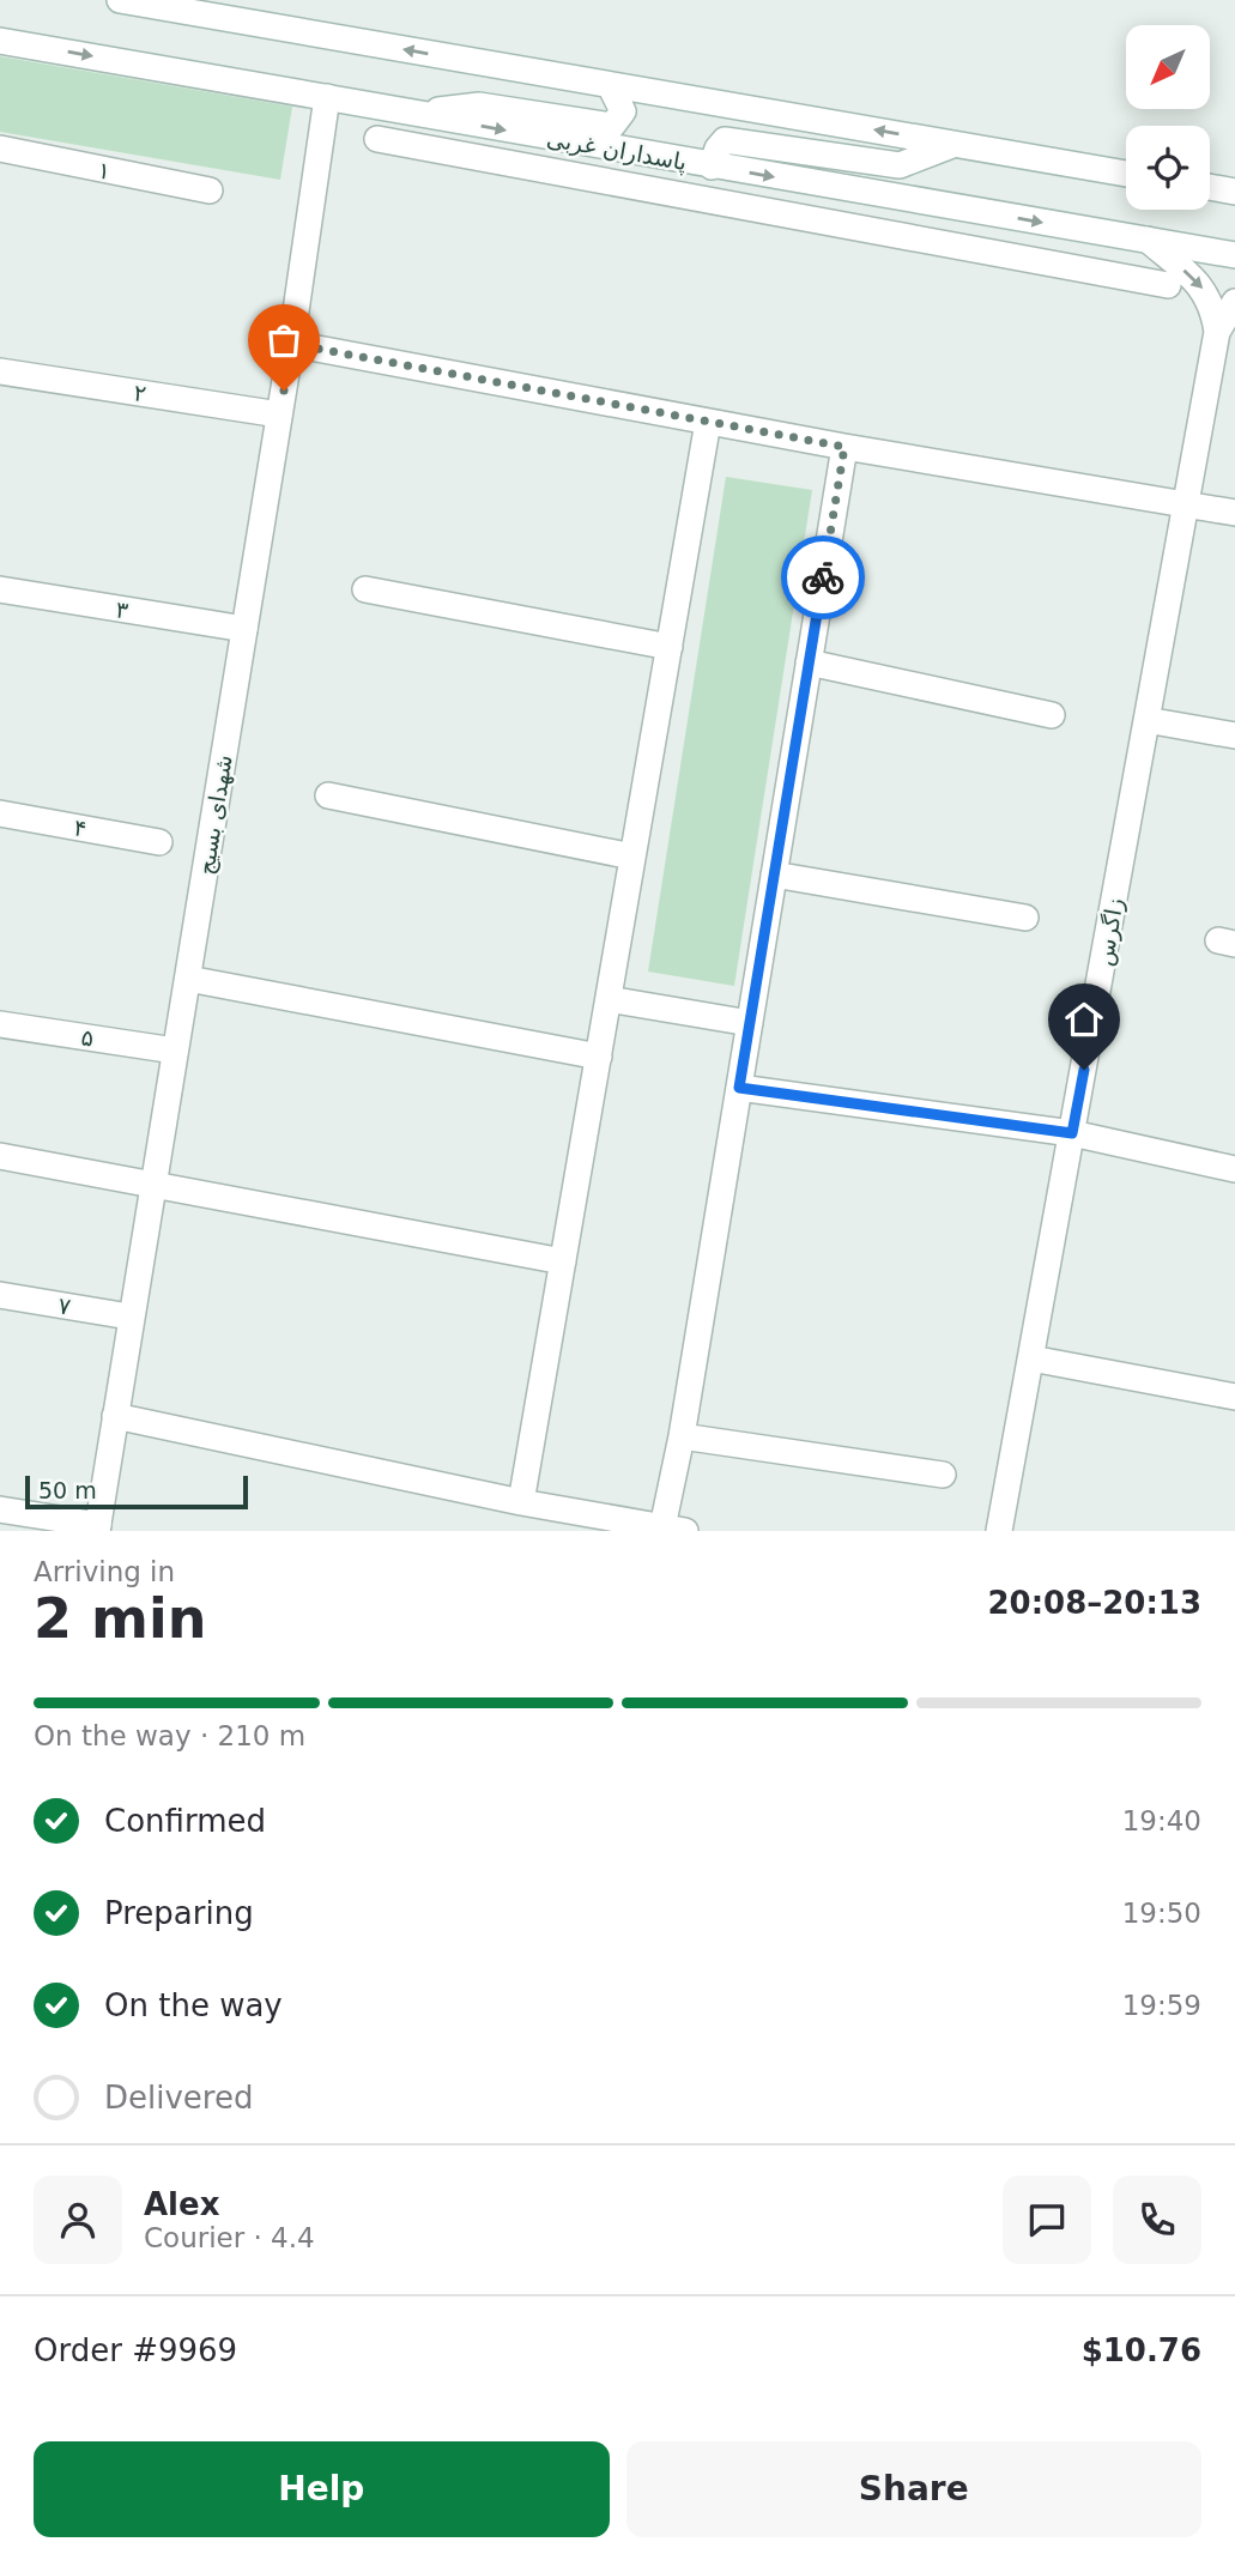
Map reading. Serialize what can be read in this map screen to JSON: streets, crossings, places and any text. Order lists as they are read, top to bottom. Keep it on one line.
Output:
{"streets":{"street":["پاسداران غربی","۱","۲","۳","شهدای بسیج","۴","زاگرس","۵","۷"]},"crossings":[["پاسداران غربی","شهدای بسیج"],["پاسداران غربی","زاگرس"],["۲","شهدای بسیج"],["۳","شهدای بسیج"],["شهدای بسیج","۵"],["شهدای بسیج","۷"]],"scale_bar":"50 m","north":"bottom left","page":{"scale":"50 m","heading":["2 min","Arriving in","20:08–20:13"],"panel":["Alex","Courier · 4.4","Order #9969","$10.76"],"bar":"On the way · 210 m","list":[["Confirmed","19:40"],["Preparing","19:50"],["On the way","19:59"],"Delivered"],"buttons":["Help","Share"]}}
